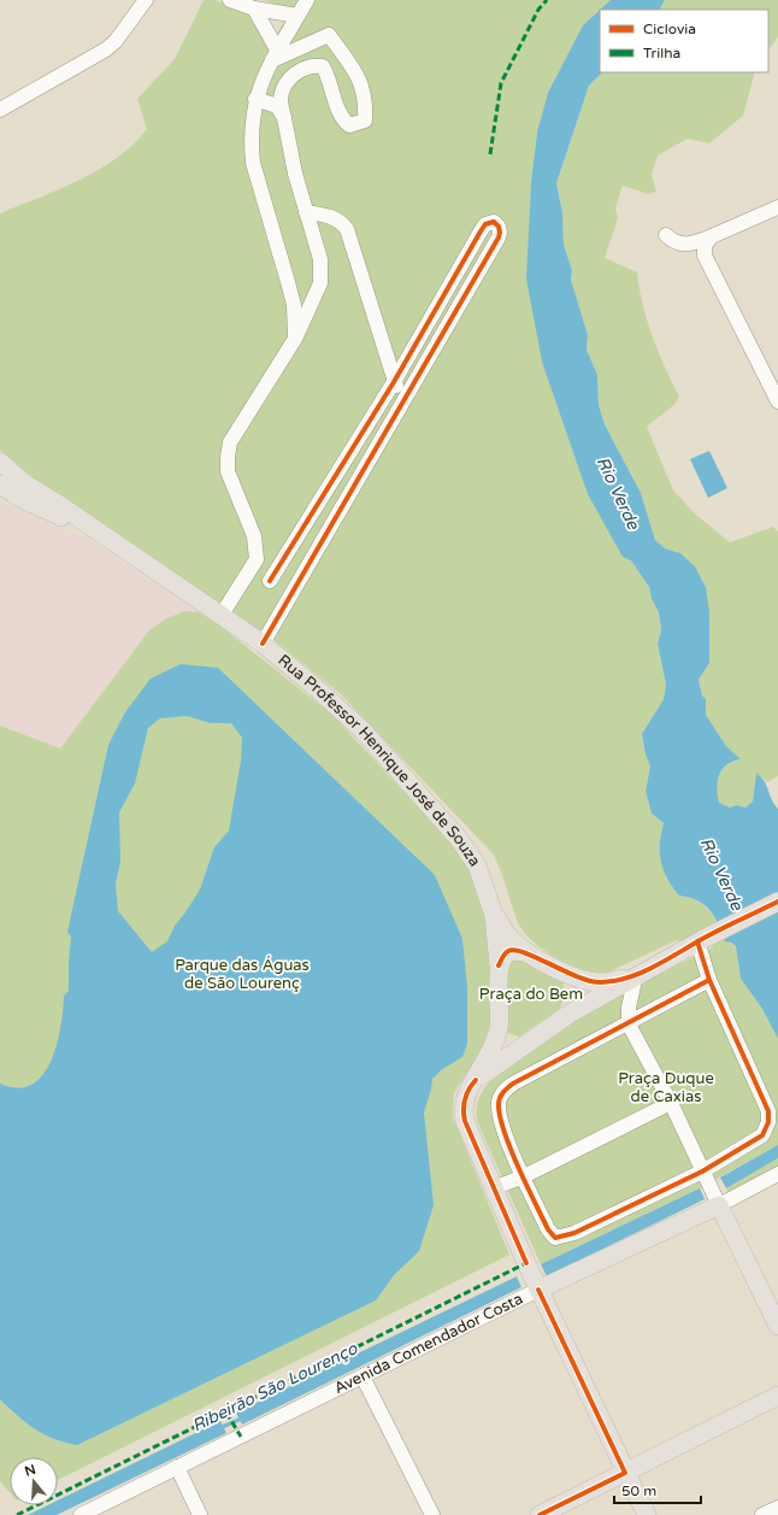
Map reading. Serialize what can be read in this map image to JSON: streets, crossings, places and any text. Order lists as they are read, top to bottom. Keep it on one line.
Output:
{"streets":{"main road":["Rua Professor Henrique José de Souza","Avenida Comendador Costa"]},"water":["Rio Verde","Ribeirão São Lourenço"],"parks":["Parque das Águas de São Lourenç","Praça do Bem","Praça Duque de Caxias"],"legend":["Ciclovia","Trilha"],"scale_bar":"50 m","north":"top"}
